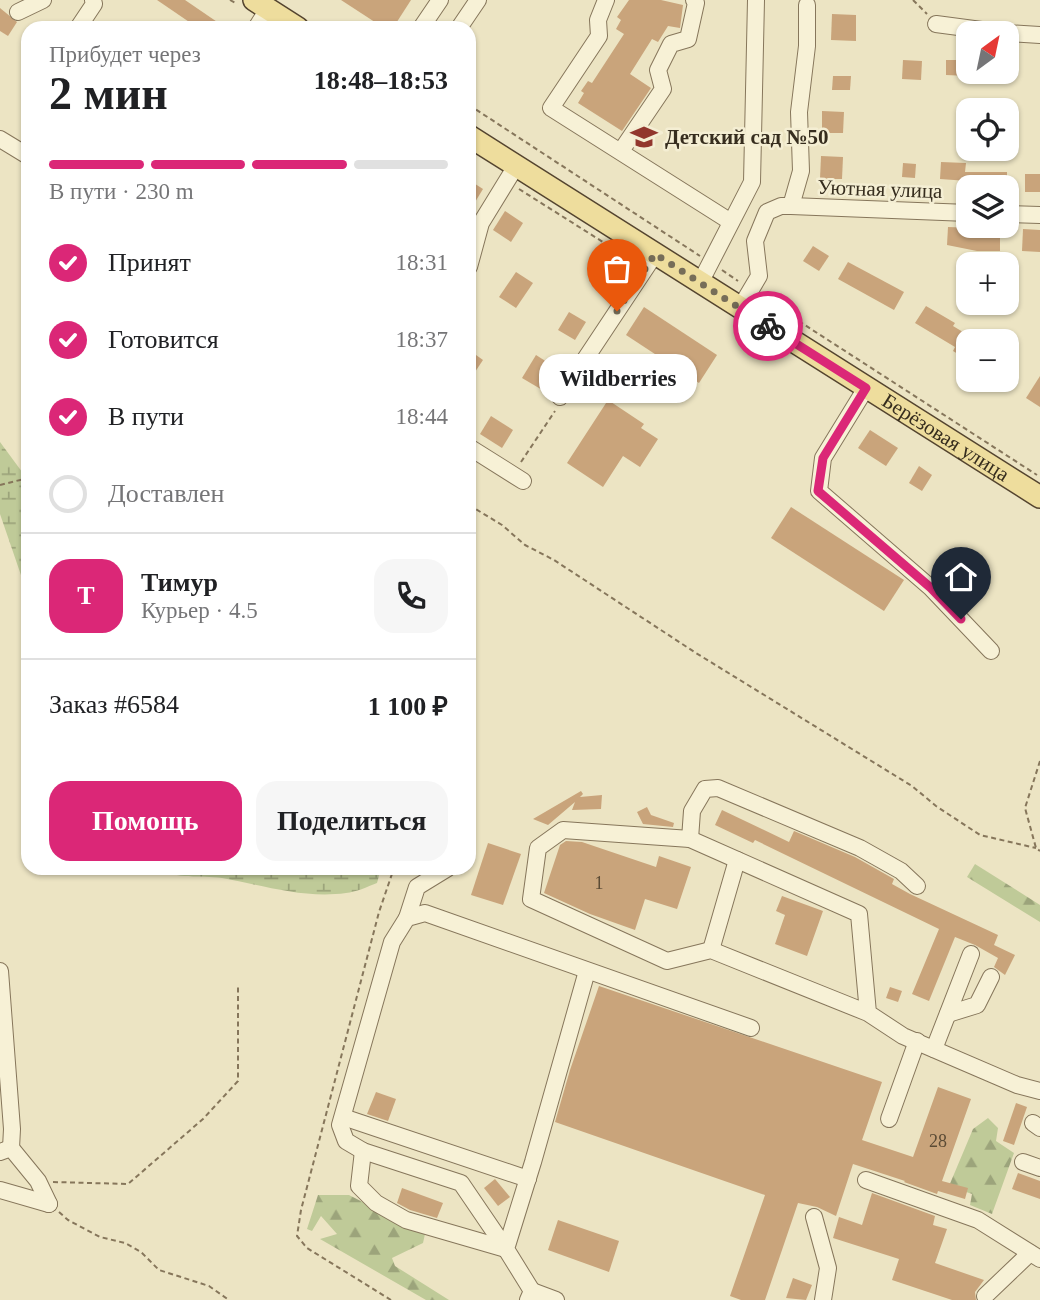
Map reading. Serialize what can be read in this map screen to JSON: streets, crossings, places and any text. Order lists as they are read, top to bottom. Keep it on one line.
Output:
{"streets":{"main road":["Берёзовая улица"],"street":["Уютная улица"]},"places":{"school or university":["Детский сад №50"],"other":["Wildberries"]},"house_numbers":["1","28"],"north":"top right","page":{"map_buttons":["+","−"],"heading":["2 мин","Прибудет через","18:48–18:53"],"panel":["Тимур","Курьер · 4.5","Заказ #6584","1 100 ₽"],"bar":"В пути · 230 m","list":[["Принят","18:31"],["Готовится","18:37"],["В пути","18:44"],"Доставлен"],"bubble":"Wildberries","round":"Т","buttons":["Помощь","Поделиться"]}}
